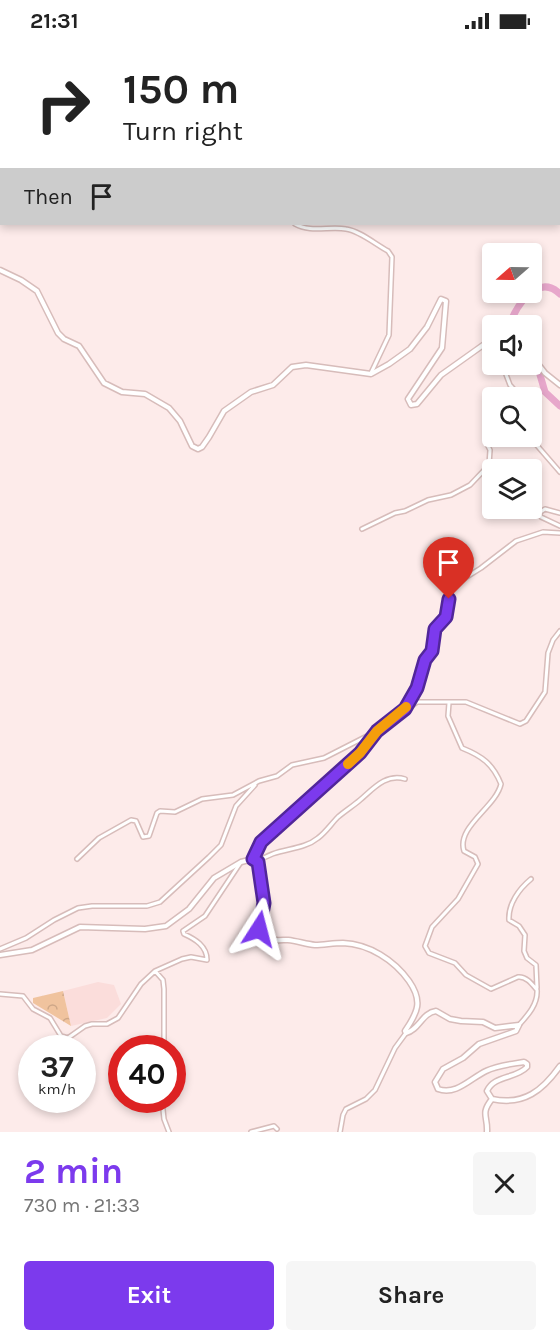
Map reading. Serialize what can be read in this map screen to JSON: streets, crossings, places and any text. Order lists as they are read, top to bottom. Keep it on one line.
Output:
{"north":"left","page":{"status":"21:31","turn":["150 m","Turn right"],"then":"Then","speed":"37 km/h","limit":"40","heading":["2 min","730 m · 21:33"],"buttons":["Exit","Share"]}}
